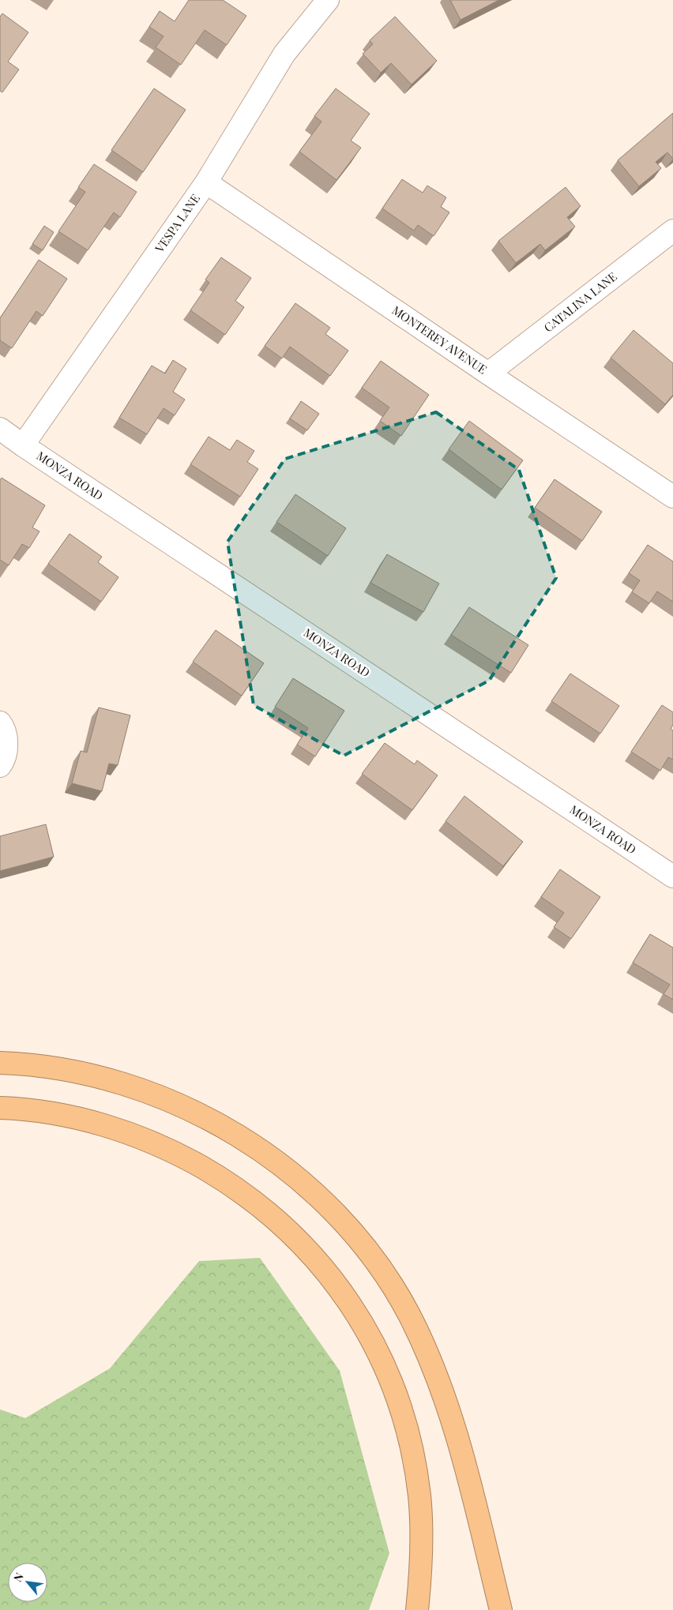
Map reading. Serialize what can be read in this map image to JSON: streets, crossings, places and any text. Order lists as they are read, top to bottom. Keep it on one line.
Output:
{"streets":{"street":["VESPA LANE","CATALINA LANE","MONTEREY AVENUE","MONZA ROAD"]},"crossings":[["VESPA LANE","MONTEREY AVENUE"],["VESPA LANE","MONZA ROAD"],["CATALINA LANE","MONTEREY AVENUE"]],"north":"top left"}
